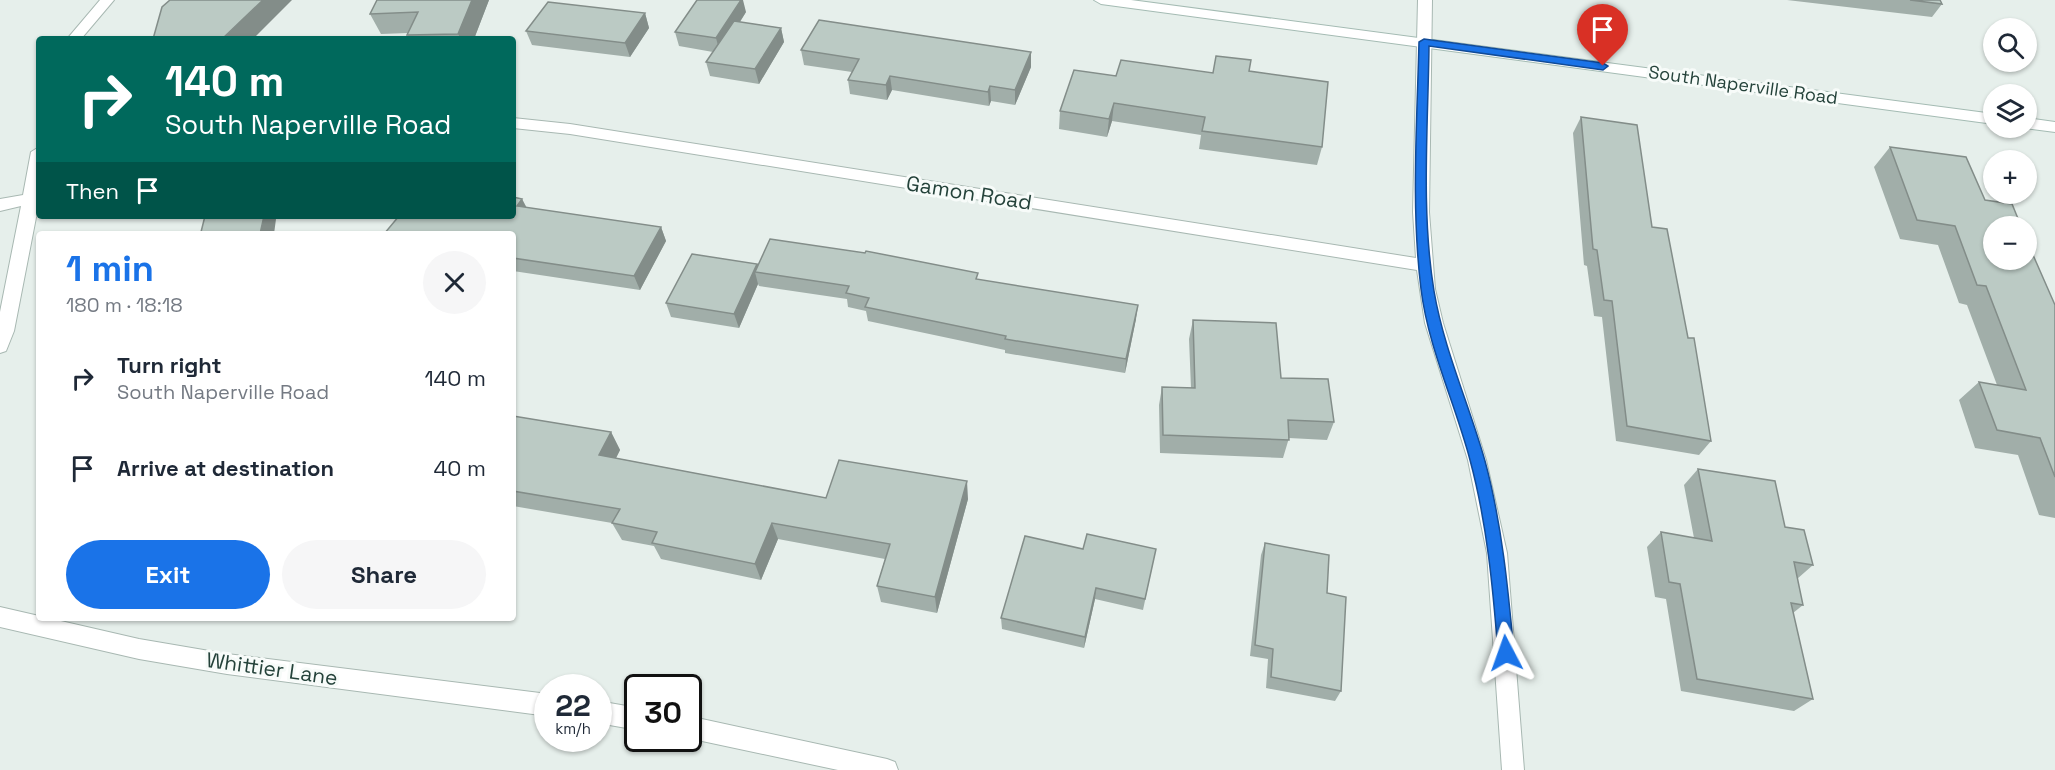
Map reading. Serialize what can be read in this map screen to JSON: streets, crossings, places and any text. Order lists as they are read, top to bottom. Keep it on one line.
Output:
{"streets":{"street":["South Naperville Road","Gamon Road","Whittier Lane"]},"page":{"map_buttons":["+","−"],"turn":["140 m","South Naperville Road"],"then":"Then","heading":["1 min","180 m · 18:18"],"list":[{"name":"Turn right","note":"South Naperville Road","value":"140 m"},{"name":"Arrive at destination","value":"40 m"}],"buttons":["Exit","Share"],"speed":"22 km/h","limit":"30"}}
